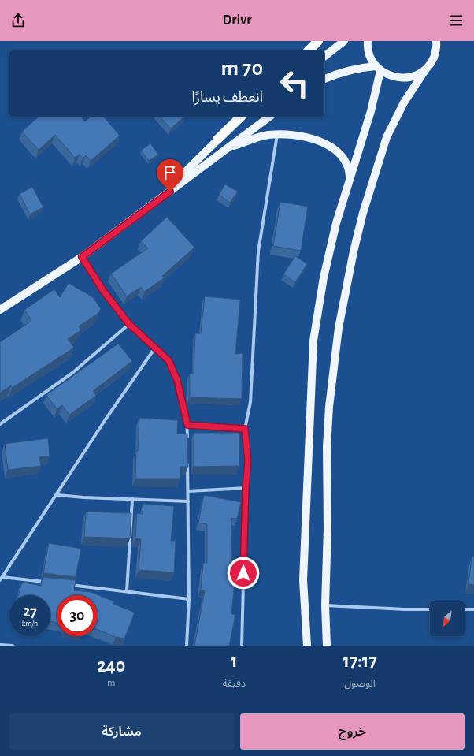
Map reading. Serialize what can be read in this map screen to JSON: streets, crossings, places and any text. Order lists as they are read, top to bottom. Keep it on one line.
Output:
{"north":"bottom left","page":{"header":"Drivr","turn":["70 m","انعطف يسارًا"],"speed":"27 km/h","limit":"30","eta":["17:17","الوصول","1","دقيقة","240","m"],"buttons":["خروج","مشاركة"]}}
